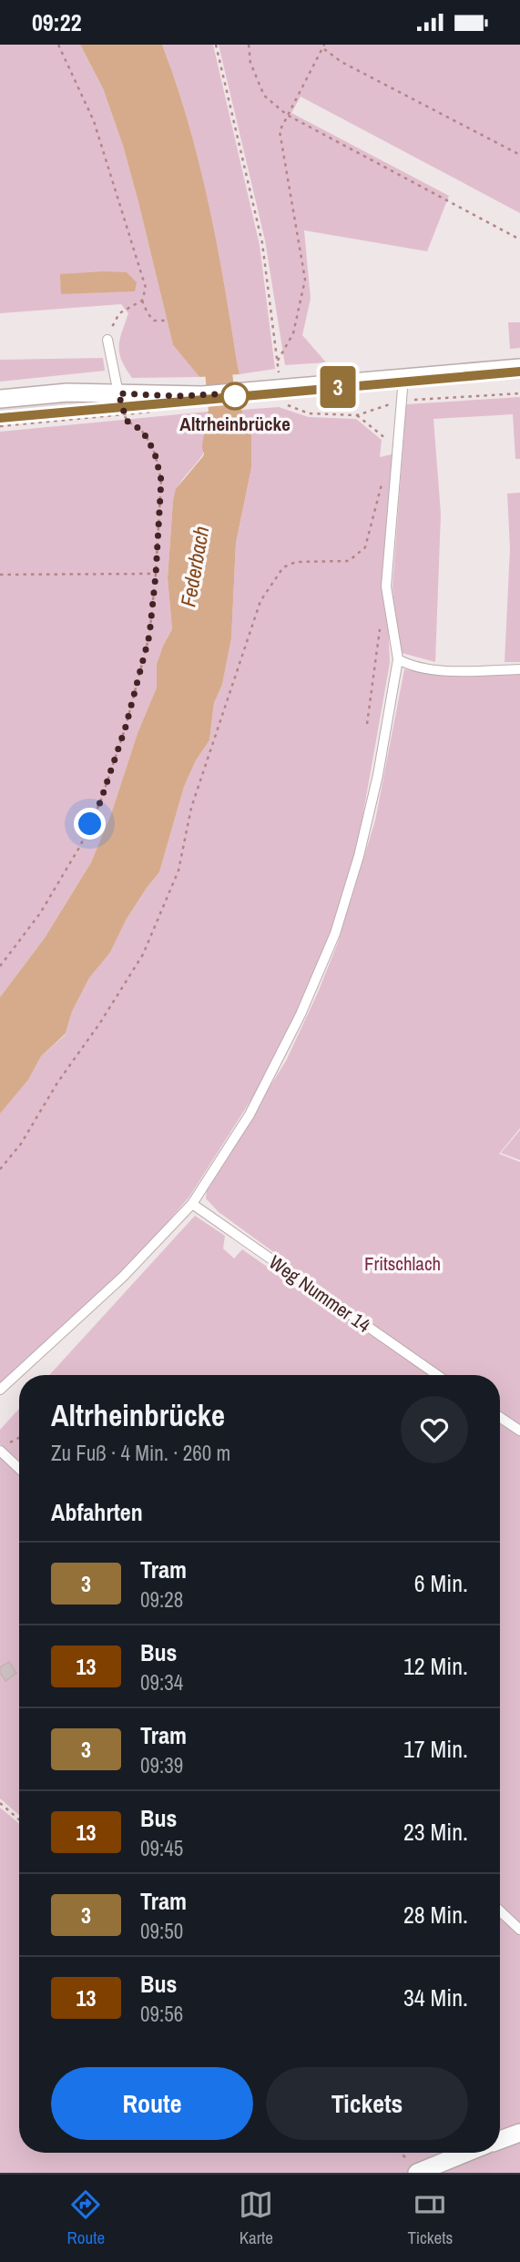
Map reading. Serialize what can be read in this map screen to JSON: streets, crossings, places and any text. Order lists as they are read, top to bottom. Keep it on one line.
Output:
{"streets":{"lane":["Weg Nummer 14"]},"water":["Federbach"],"parks":["Fritschlach"],"places":["Altrheinbrücke"],"lines":["tram line 3"],"page":{"status":"09:22","on_map":"3","heading":[["Altrheinbrücke","Zu Fuß · 4 Min. · 260 m"],"Abfahrten"],"list":[{"mark":"3","name":"Tram","note":"09:28","value":"6 Min."},{"mark":"13","name":"Bus","note":"09:34","value":"12 Min."},{"mark":"3","name":"Tram","note":"09:39","value":"17 Min."},{"mark":"13","name":"Bus","note":"09:45","value":"23 Min."},{"mark":"3","name":"Tram","note":"09:50","value":"28 Min."},{"mark":"13","name":"Bus","note":"09:56","value":"34 Min."}],"buttons":["Route","Tickets"],"tabs":["Route","Karte","Tickets"]}}
